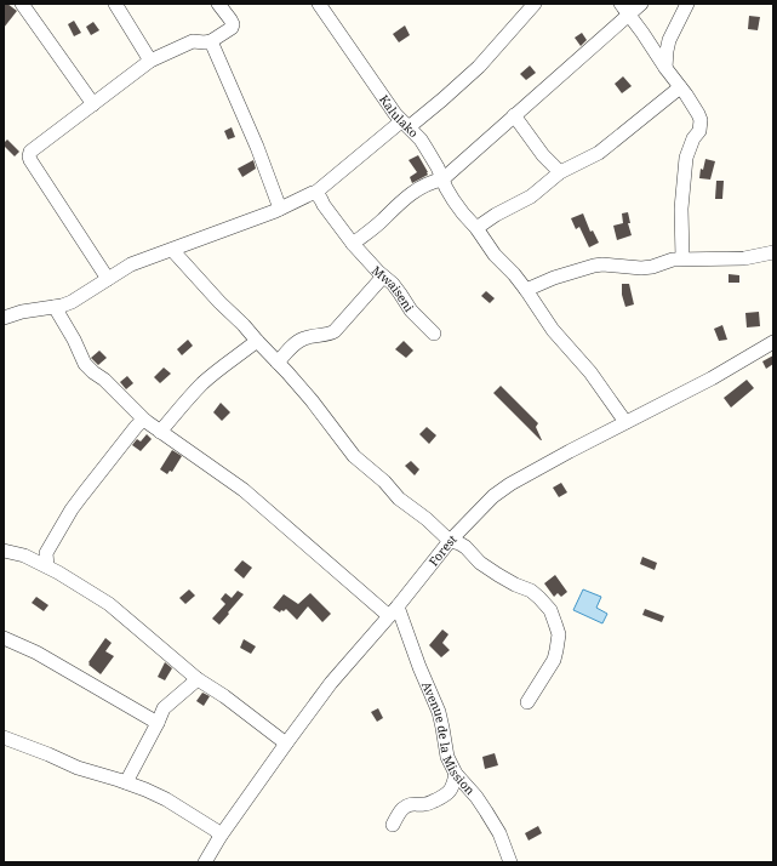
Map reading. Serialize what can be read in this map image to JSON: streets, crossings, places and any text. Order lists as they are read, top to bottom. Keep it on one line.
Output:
{"streets":{"street":["Kalulako","Mwaiseni","Forest","Avenue de la Mission"]},"crossings":[["Kalulako","Forest"],["Forest","Avenue de la Mission"]]}
